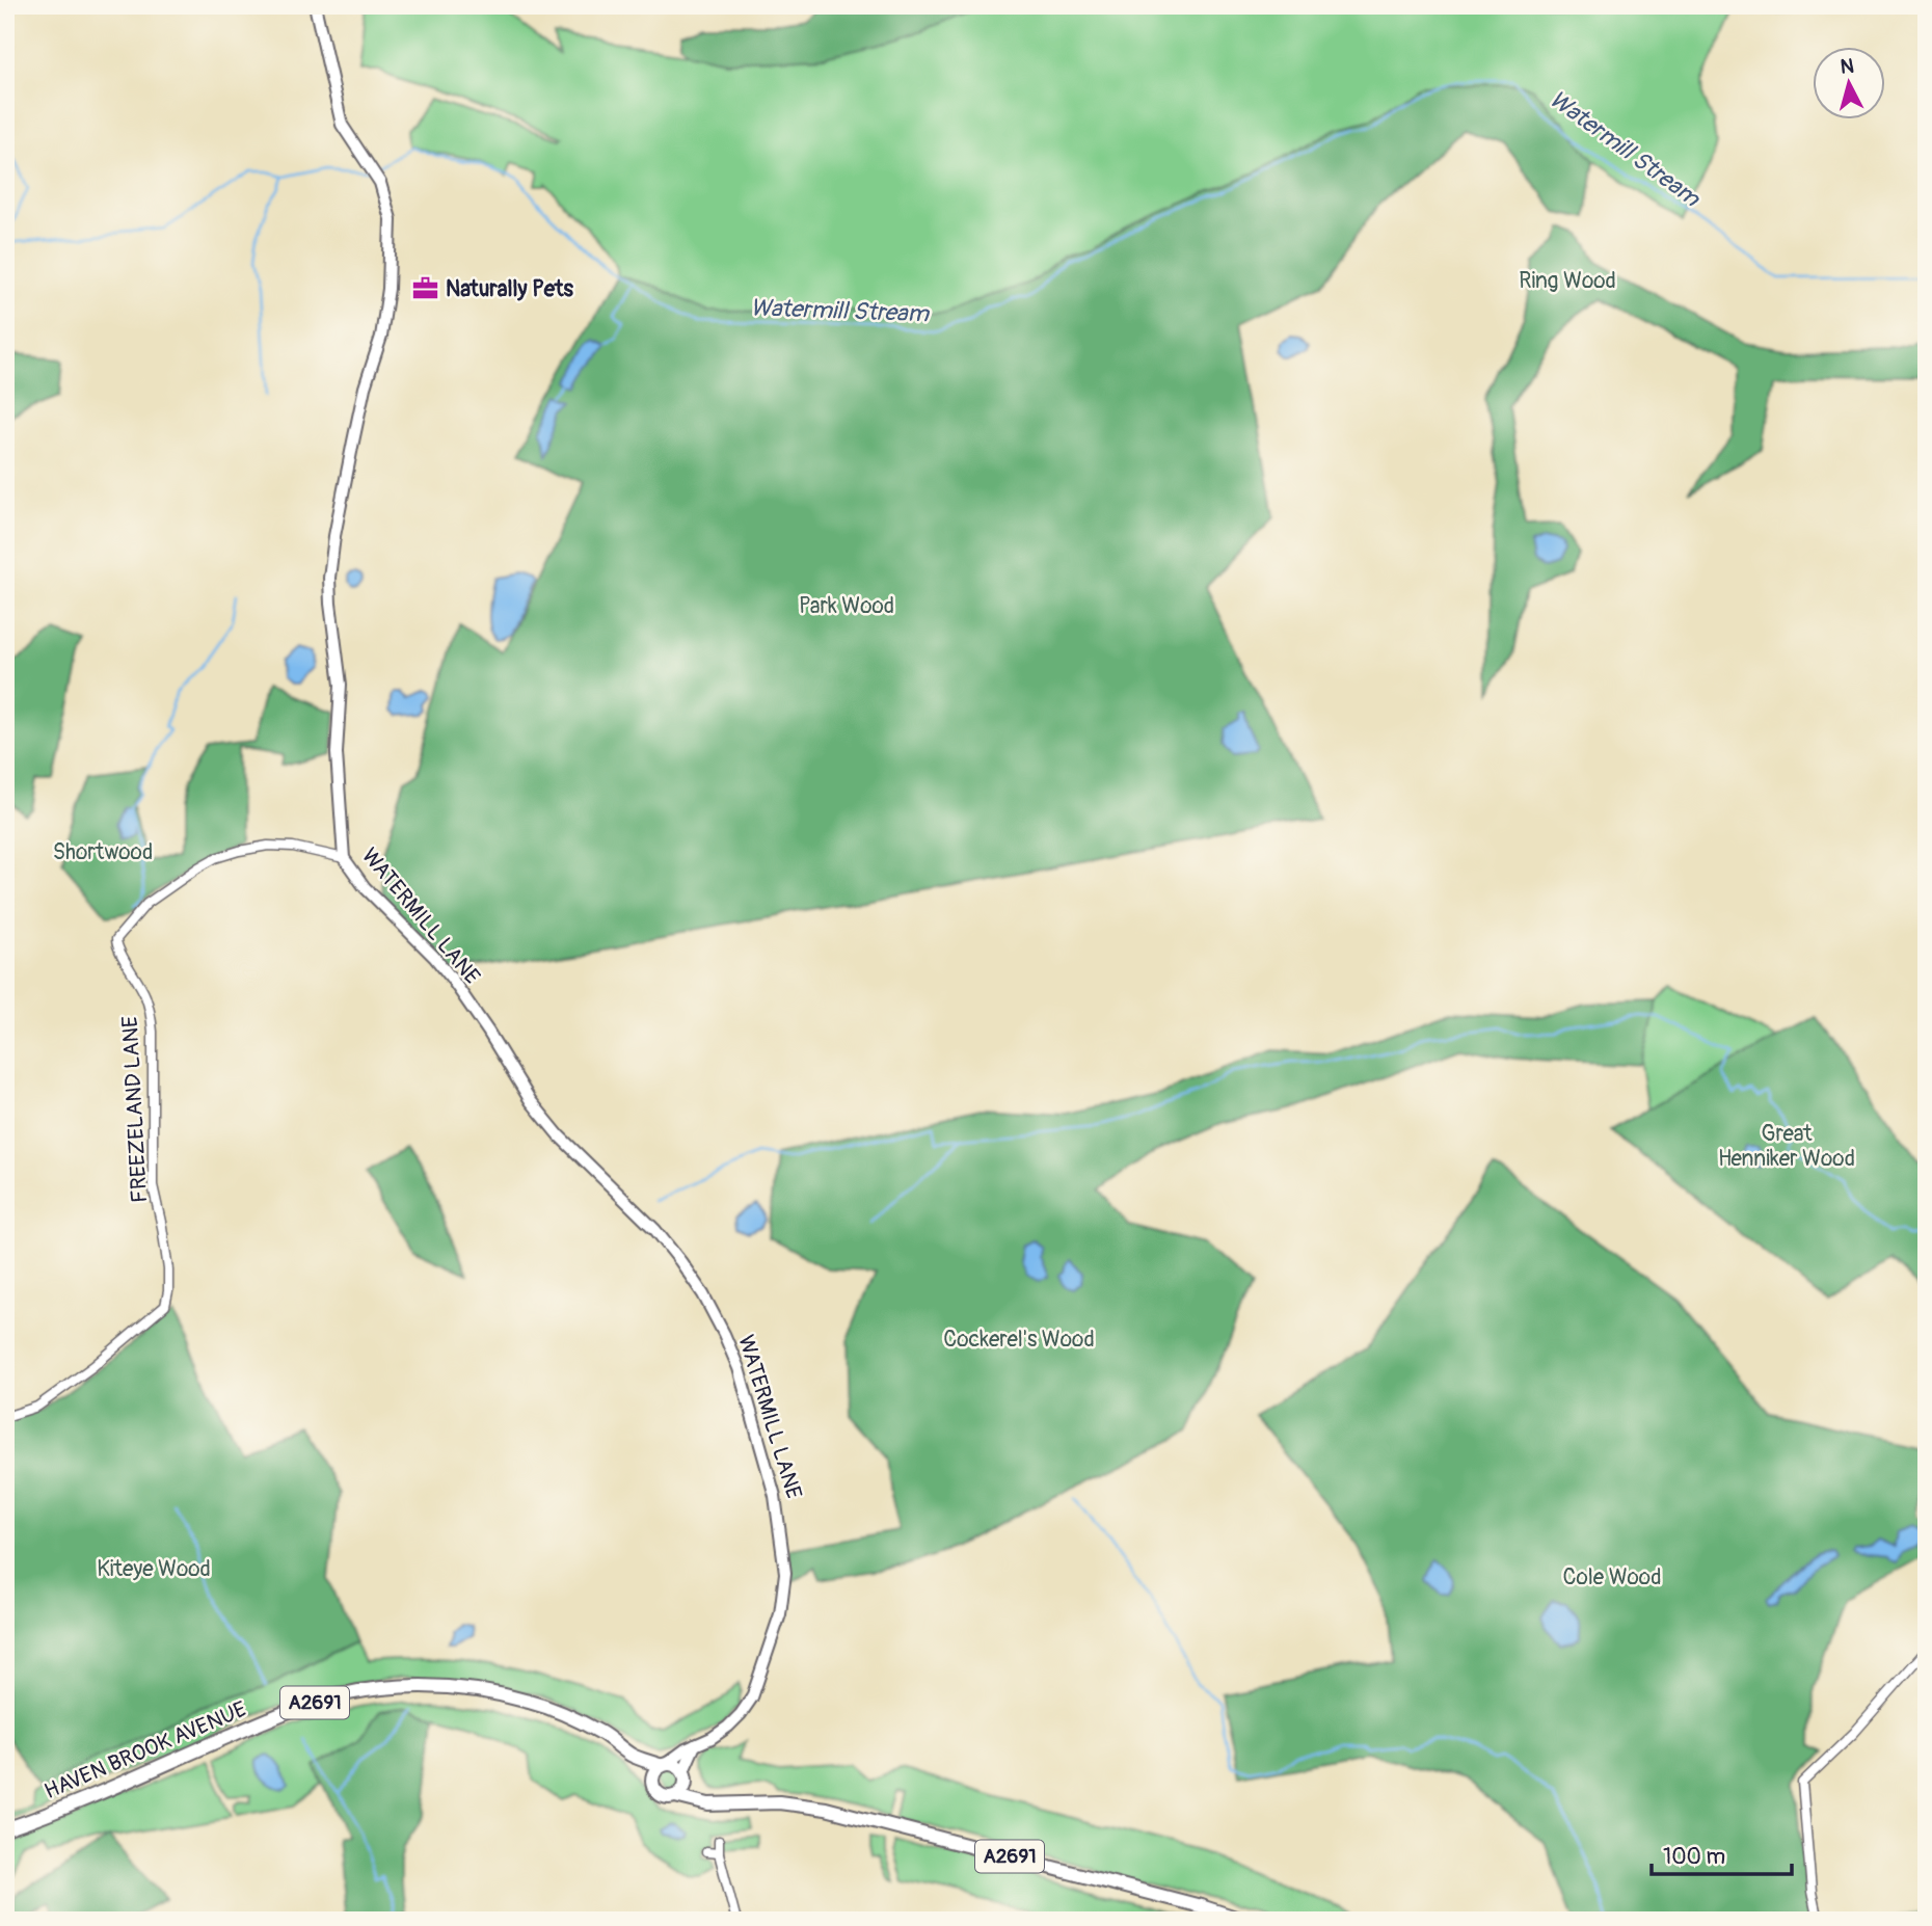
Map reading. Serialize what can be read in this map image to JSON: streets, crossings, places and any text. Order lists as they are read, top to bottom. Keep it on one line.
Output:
{"streets":{"main road":["A2691","HAVEN BROOK AVENUE"],"street":["WATERMILL LANE","FREEZELAND LANE"]},"crossings":[["WATERMILL LANE","FREEZELAND LANE"],["WATERMILL LANE","A2691"],["WATERMILL LANE","HAVEN BROOK AVENUE"],["A2691","HAVEN BROOK AVENUE"]],"water":["Watermill Stream"],"parks":["Ring Wood","Park Wood","Shortwood","Great Henniker Wood","Cockerel's Wood","Kiteye Wood","Cole Wood"],"places":{"office":["Naturally Pets"]},"scale_bar":"100 m","north":"top"}
